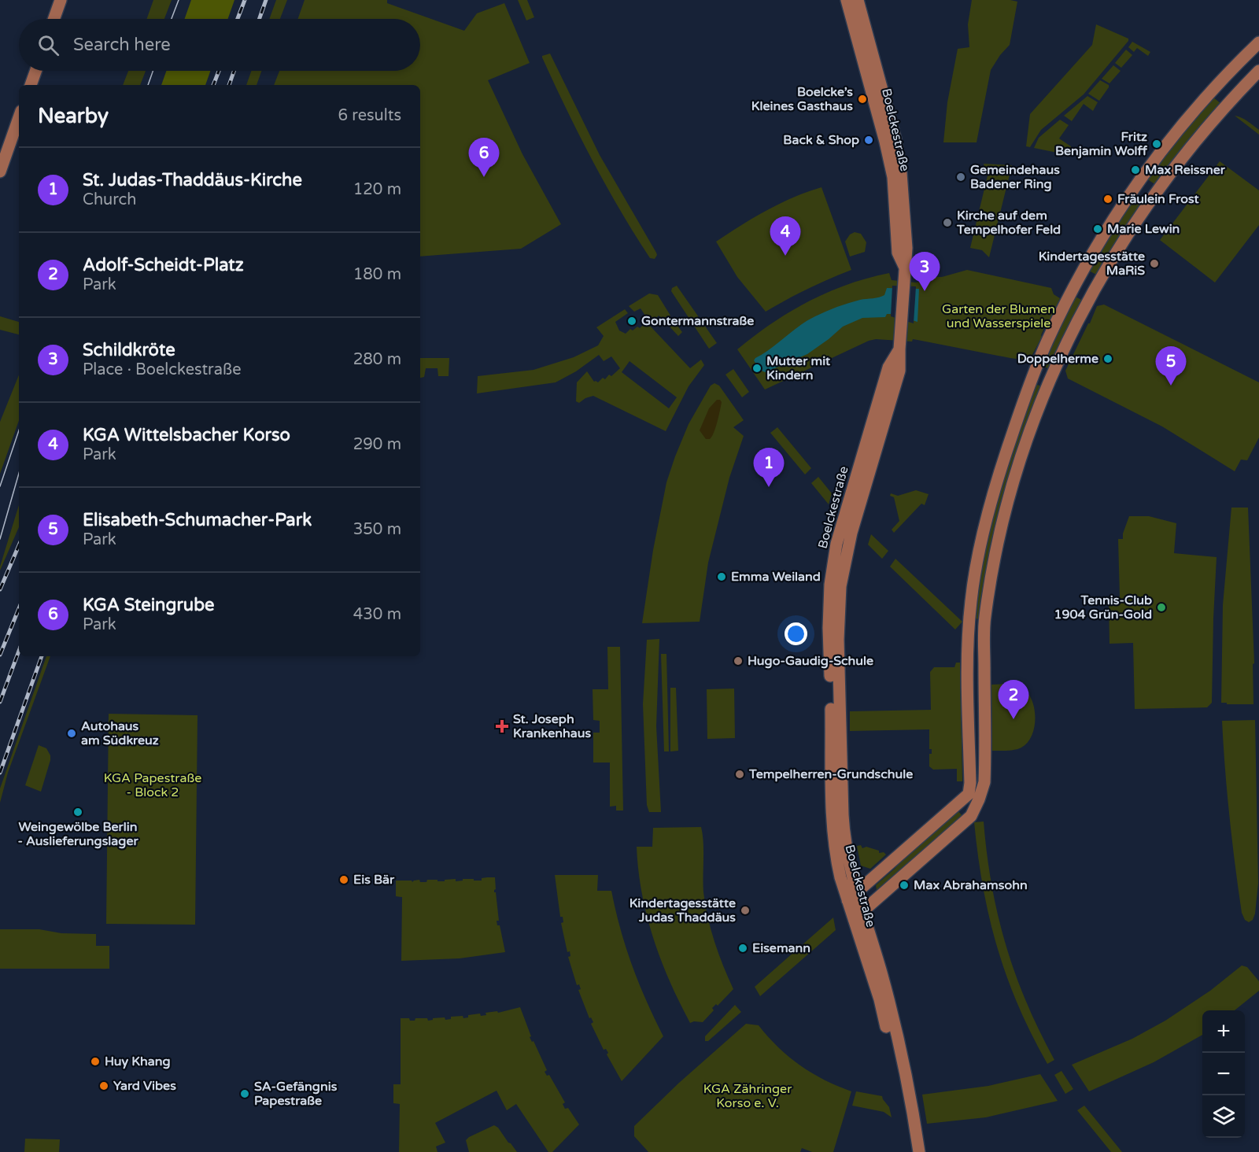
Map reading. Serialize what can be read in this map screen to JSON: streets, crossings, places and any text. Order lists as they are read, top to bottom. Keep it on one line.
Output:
{"streets":{"street":["Boelckestraße"]},"parks":["Garten der Blumen und Wasserspiele","KGA Papestraße - Block 2","KGA Zähringer Korso e. V."],"places":{"other":["Boelcke’s Kleines Gasthaus","Back & Shop","Fritz Benjamin Wolff","Max Reissner","Gemeindehaus Badener Ring","Fräulein Frost","Kirche auf dem Tempelhofer Feld","Marie Lewin","Kindertagesstätte MaRiS","Gontermannstraße","Doppelherme","Mutter mit Kindern","Emma Weiland","Tennis-Club 1904 Grün-Gold","Hugo-Gaudig-Schule","Autohaus am Südkreuz","Tempelherren-Grundschule","Weingewölbe Berlin - Auslieferungslager","Eis Bär","Max Abrahamsohn","Kindertagesstätte Judas Thaddäus","Eisemann","Huy Khang","Yard Vibes","SA-Gefängnis Papestraße"],"health":["St. Joseph Krankenhaus"]},"page":{"search":"Search here","heading":["Nearby","6 results"],"pins":["6","4","3","5","1","2"],"list":[{"mark":"1","name":"St. Judas-Thaddäus-Kirche","note":"Church","value":"120 m"},{"mark":"2","name":"Adolf-Scheidt-Platz","note":"Park","value":"180 m"},{"mark":"3","name":"Schildkröte","note":"Place · Boelckestraße","value":"280 m"},{"mark":"4","name":"KGA Wittelsbacher Korso","note":"Park","value":"290 m"},{"mark":"5","name":"Elisabeth-Schumacher-Park","note":"Park","value":"350 m"},{"mark":"6","name":"KGA Steingrube","note":"Park","value":"430 m"}],"map_buttons":["+","−"]}}
